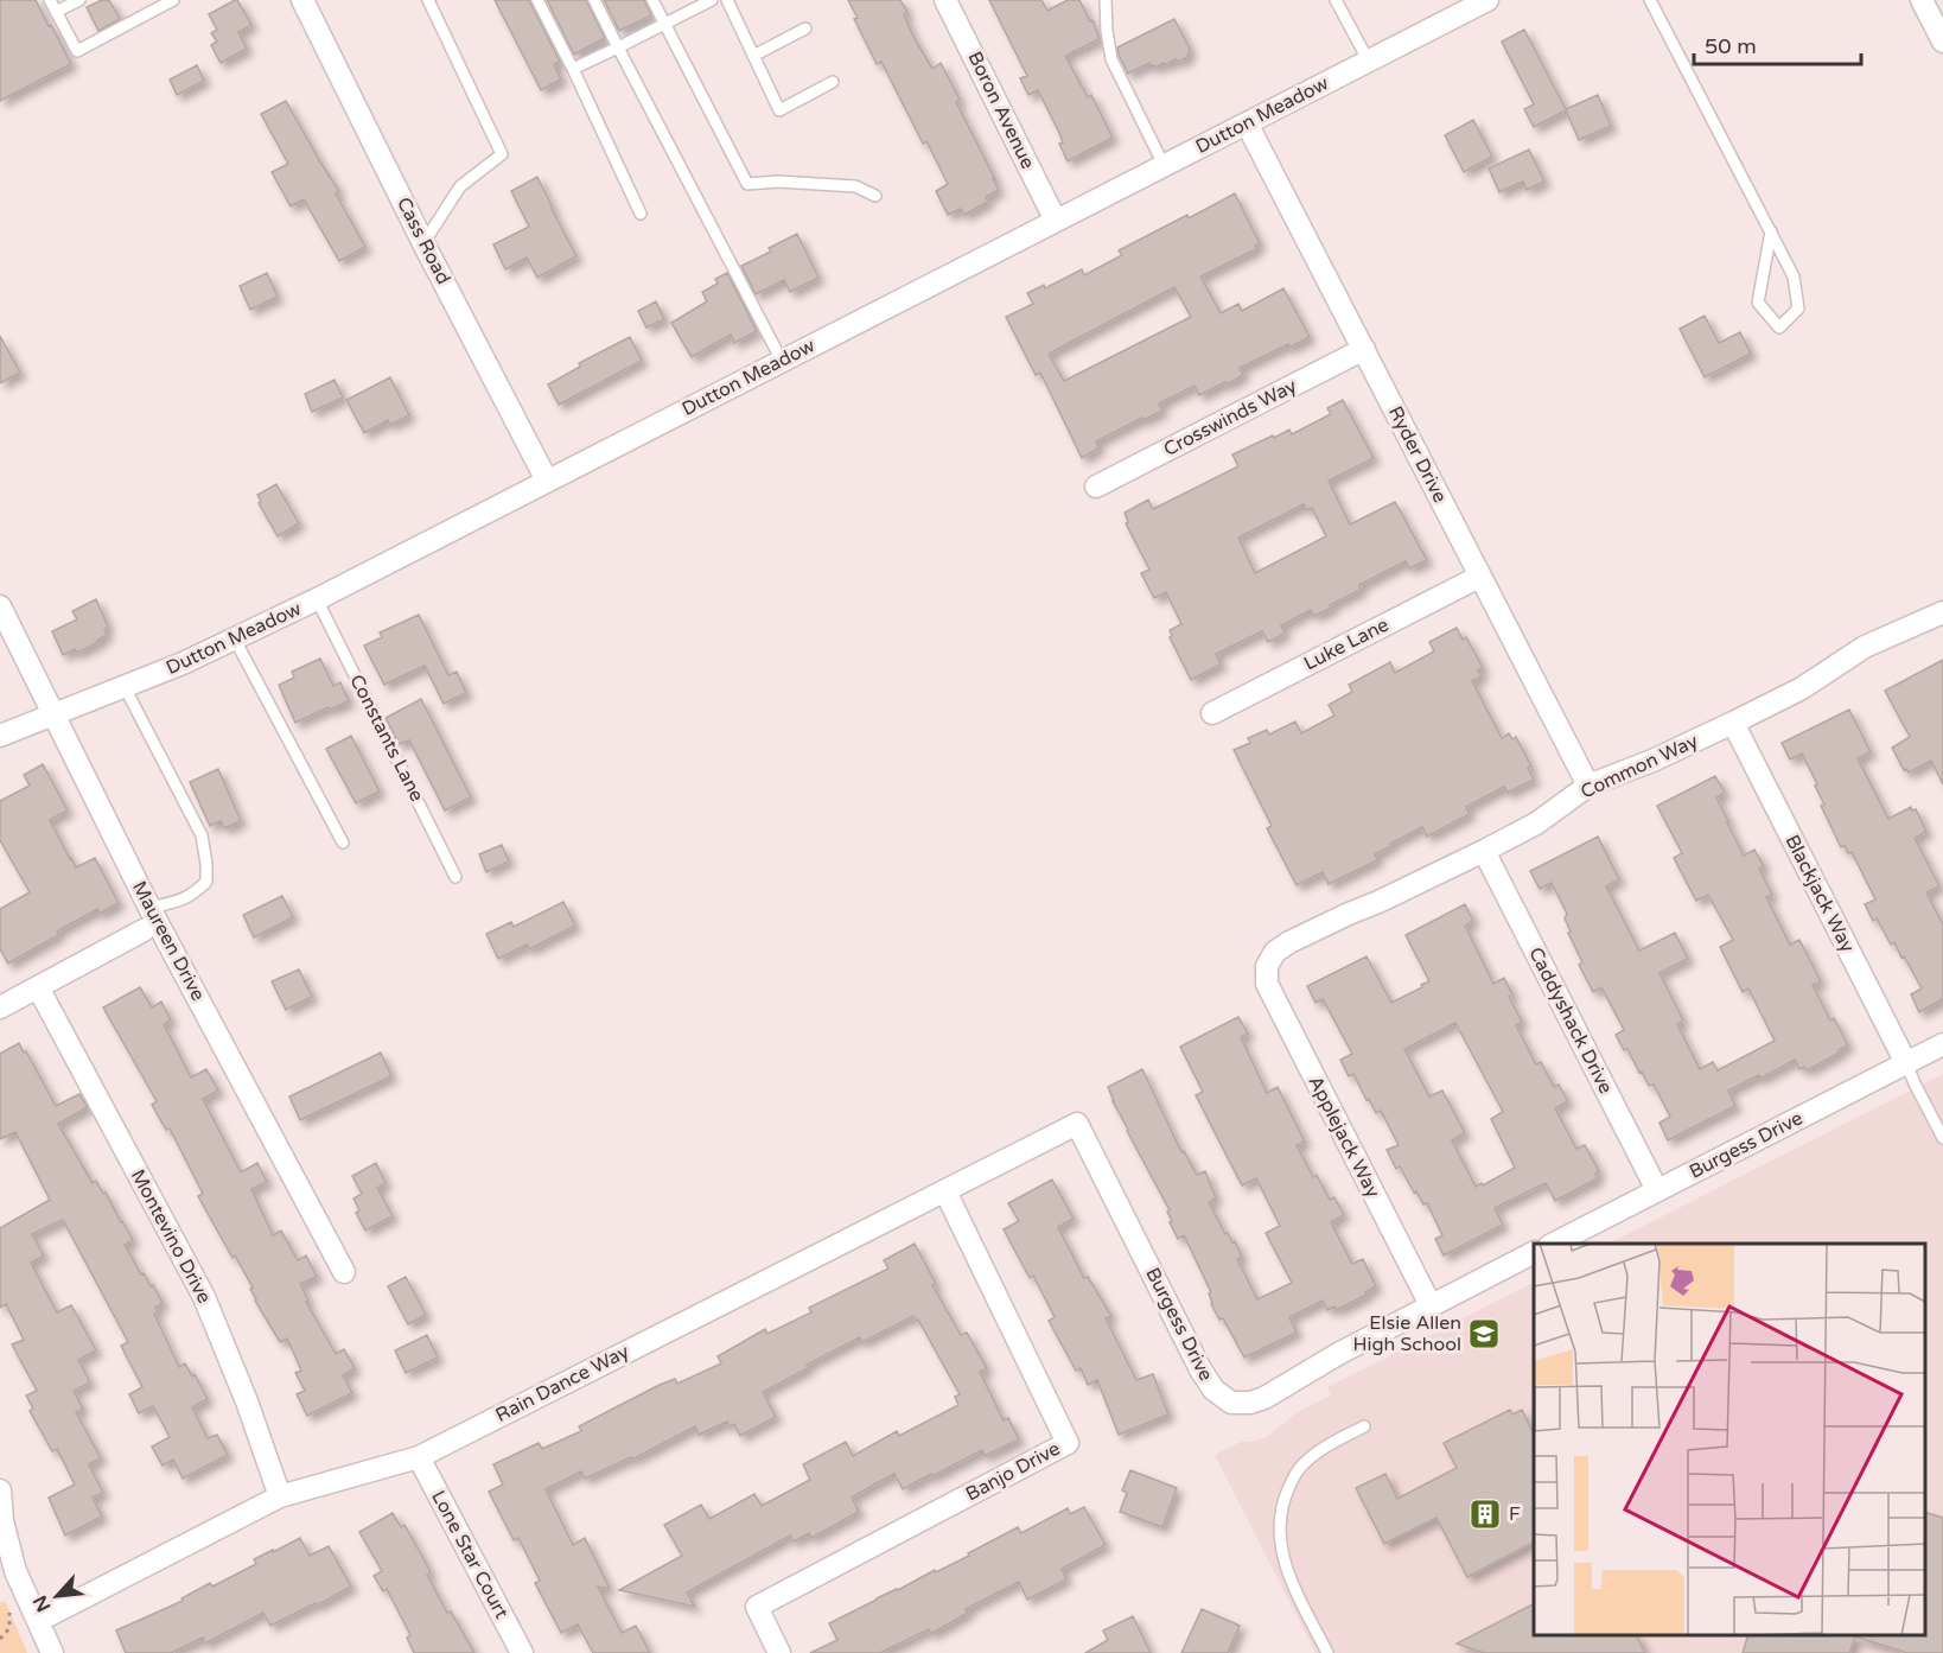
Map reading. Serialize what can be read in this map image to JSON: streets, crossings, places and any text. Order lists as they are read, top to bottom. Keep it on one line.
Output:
{"streets":{"street":["Boron Avenue","Dutton Meadow","Cass Road","Crosswinds Way","Ryder Drive","Luke Lane","Common Way","Blackjack Way","Maureen Drive","Caddyshack Drive","Applejack Way","Burgess Drive","Montevino Drive","Rain Dance Way","Banjo Drive","Lone Star Court"],"lane":["Constants Lane"]},"crossings":[["Boron Avenue","Dutton Meadow"],["Dutton Meadow","Cass Road"],["Dutton Meadow","Ryder Drive"],["Dutton Meadow","Constants Lane"],["Dutton Meadow","Maureen Drive"],["Crosswinds Way","Ryder Drive"],["Ryder Drive","Luke Lane"],["Ryder Drive","Common Way"],["Common Way","Blackjack Way"],["Common Way","Caddyshack Drive"],["Common Way","Applejack Way"],["Blackjack Way","Burgess Drive"],["Caddyshack Drive","Burgess Drive"],["Applejack Way","Burgess Drive"],["Burgess Drive","Rain Dance Way"],["Montevino Drive","Rain Dance Way"],["Rain Dance Way","Banjo Drive"],["Rain Dance Way","Lone Star Court"]],"places":{"school or university":["Elsie Allen High School"],"building":["F"]},"scale_bar":"50 m","north":"bottom left"}
